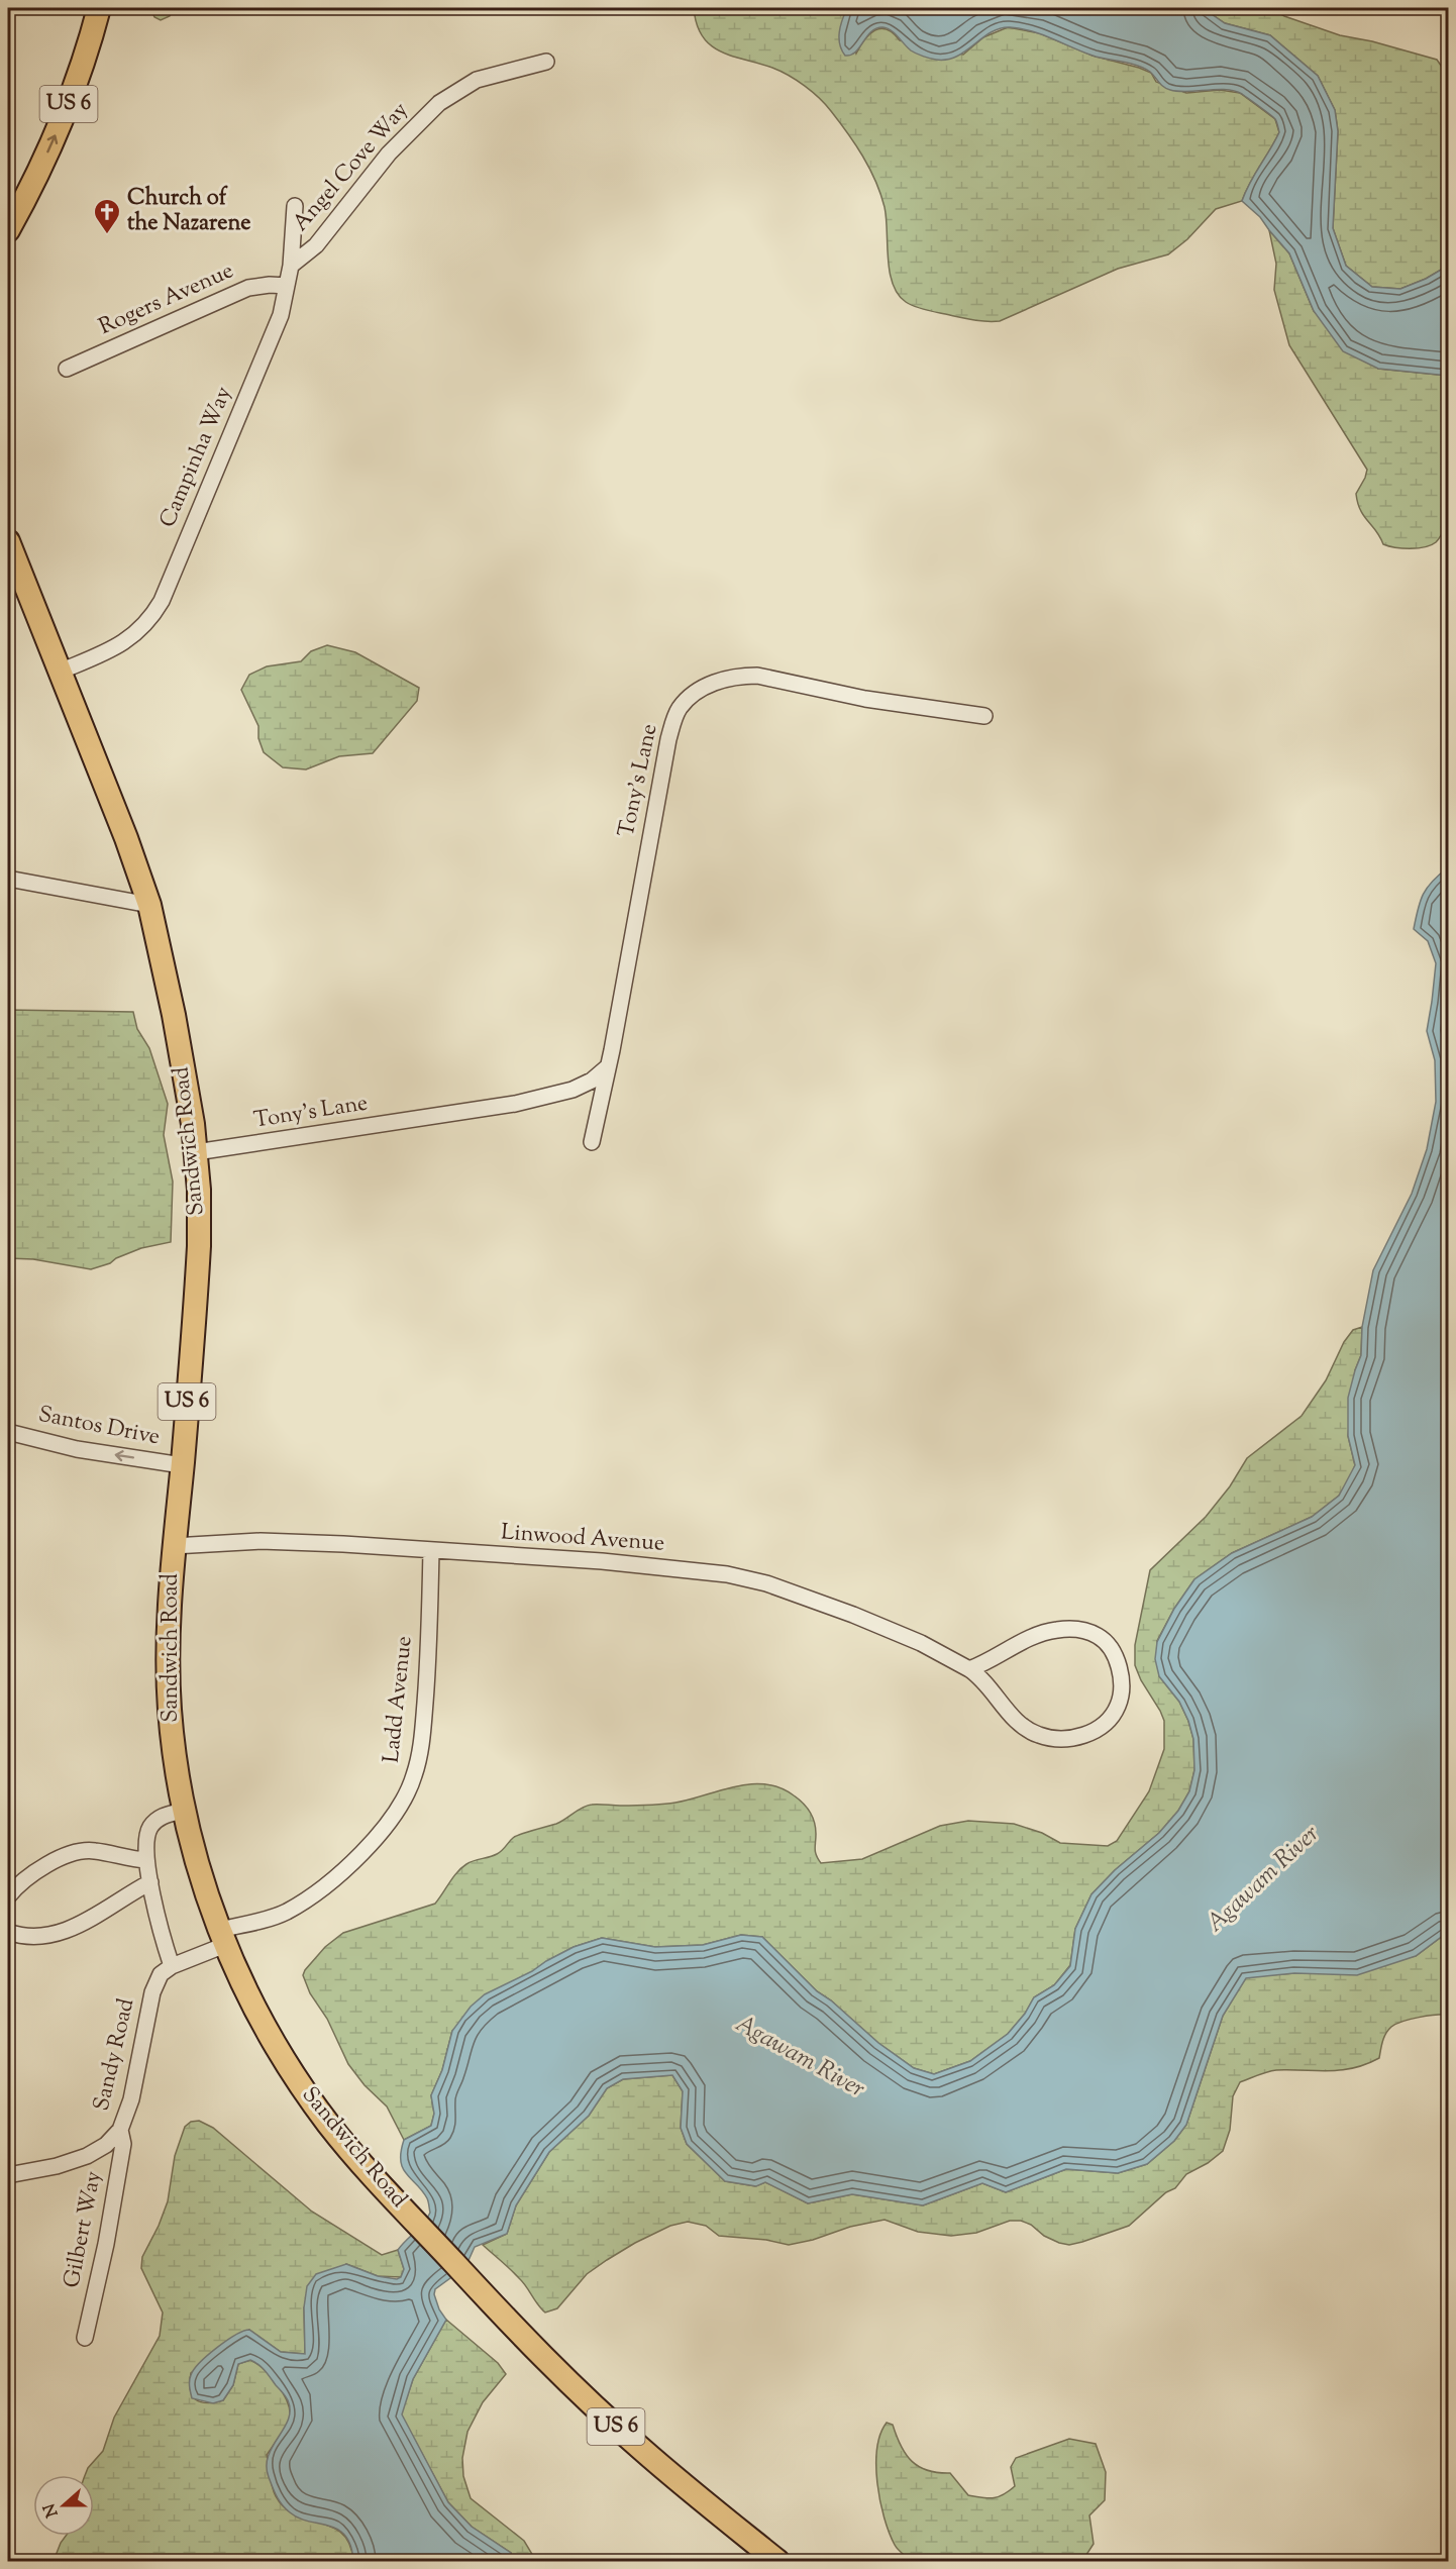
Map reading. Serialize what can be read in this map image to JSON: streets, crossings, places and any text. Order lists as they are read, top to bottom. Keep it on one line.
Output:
{"streets":{"main road":["US 6","Sandwich Road"],"street":["Angel Cove Way","Rogers Avenue","Campinha Way","Tony's Lane","Santos Drive","Linwood Avenue","Ladd Avenue","Sandy Road","Gilbert Way"]},"crossings":[["Angel Cove Way","Campinha Way"],["Rogers Avenue","Campinha Way"],["Campinha Way","Sandwich Road"],["Tony's Lane","Sandwich Road"],["Sandwich Road","Santos Drive"],["Sandwich Road","Linwood Avenue"],["Sandwich Road","Ladd Avenue"],["Linwood Avenue","Ladd Avenue"],["Sandy Road","Gilbert Way"]],"one_way":["Santos Drive"],"water":["Agawam River"],"places":{"church":["Church of the Nazarene"]},"north":"left"}
